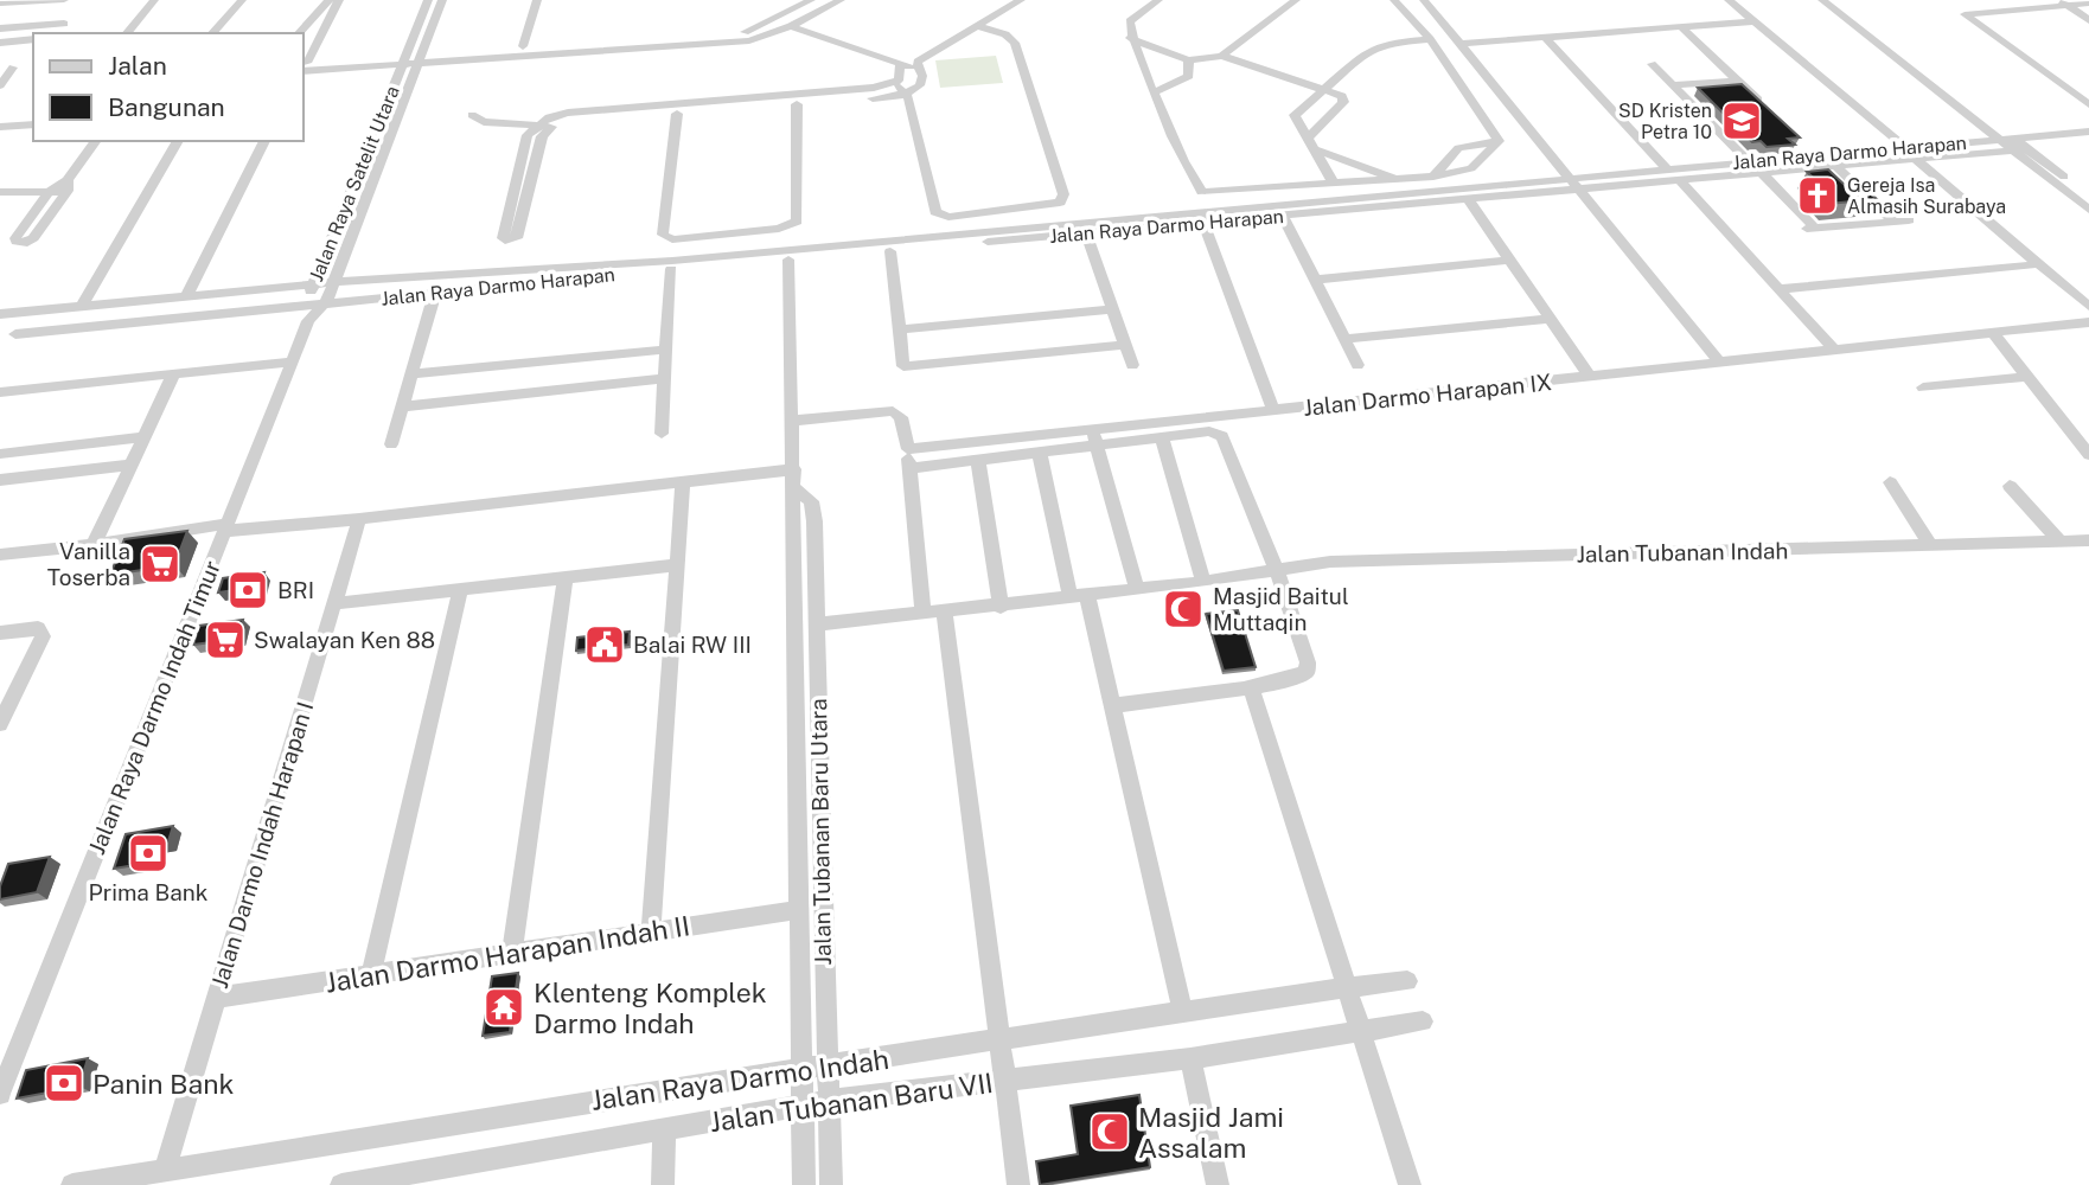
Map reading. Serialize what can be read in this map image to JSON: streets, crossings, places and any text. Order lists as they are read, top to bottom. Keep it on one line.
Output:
{"streets":{"street":["Jalan Raya Darmo Harapan","Jalan Raya Satelit Utara","Jalan Darmo Harapan IX","Jalan Tubanan Indah","Jalan Raya Darmo Indah Timur","Jalan Tubanan Baru Utara","Jalan Darmo Indah Harapan I","Jalan Darmo Harapan Indah II","Jalan Raya Darmo Indah","Jalan Tubanan Baru VII"]},"crossings":[["Jalan Raya Darmo Harapan","Jalan Raya Satelit Utara"],["Jalan Raya Darmo Harapan","Jalan Raya Darmo Indah Timur"],["Jalan Raya Satelit Utara","Jalan Raya Darmo Indah Timur"],["Jalan Tubanan Indah","Jalan Tubanan Baru Utara"],["Jalan Tubanan Baru Utara","Jalan Raya Darmo Indah"],["Jalan Tubanan Baru Utara","Jalan Tubanan Baru VII"],["Jalan Darmo Indah Harapan I","Jalan Darmo Harapan Indah II"],["Jalan Darmo Indah Harapan I","Jalan Raya Darmo Indah"]],"places":{"school or university":["SD Kristen Petra 10"],"church":["Gereja Isa Almasih Surabaya"],"supermarket":["Vanilla Toserba","Swalayan Ken 88"],"bank":["BRI","Prima Bank","Panin Bank"],"mosque":["Masjid Baitul Muttaqin","Masjid Jami Assalam"],"public building":["Balai RW III"],"temple":["Klenteng Komplek Darmo Indah"]},"legend":["Jalan","Bangunan"]}
